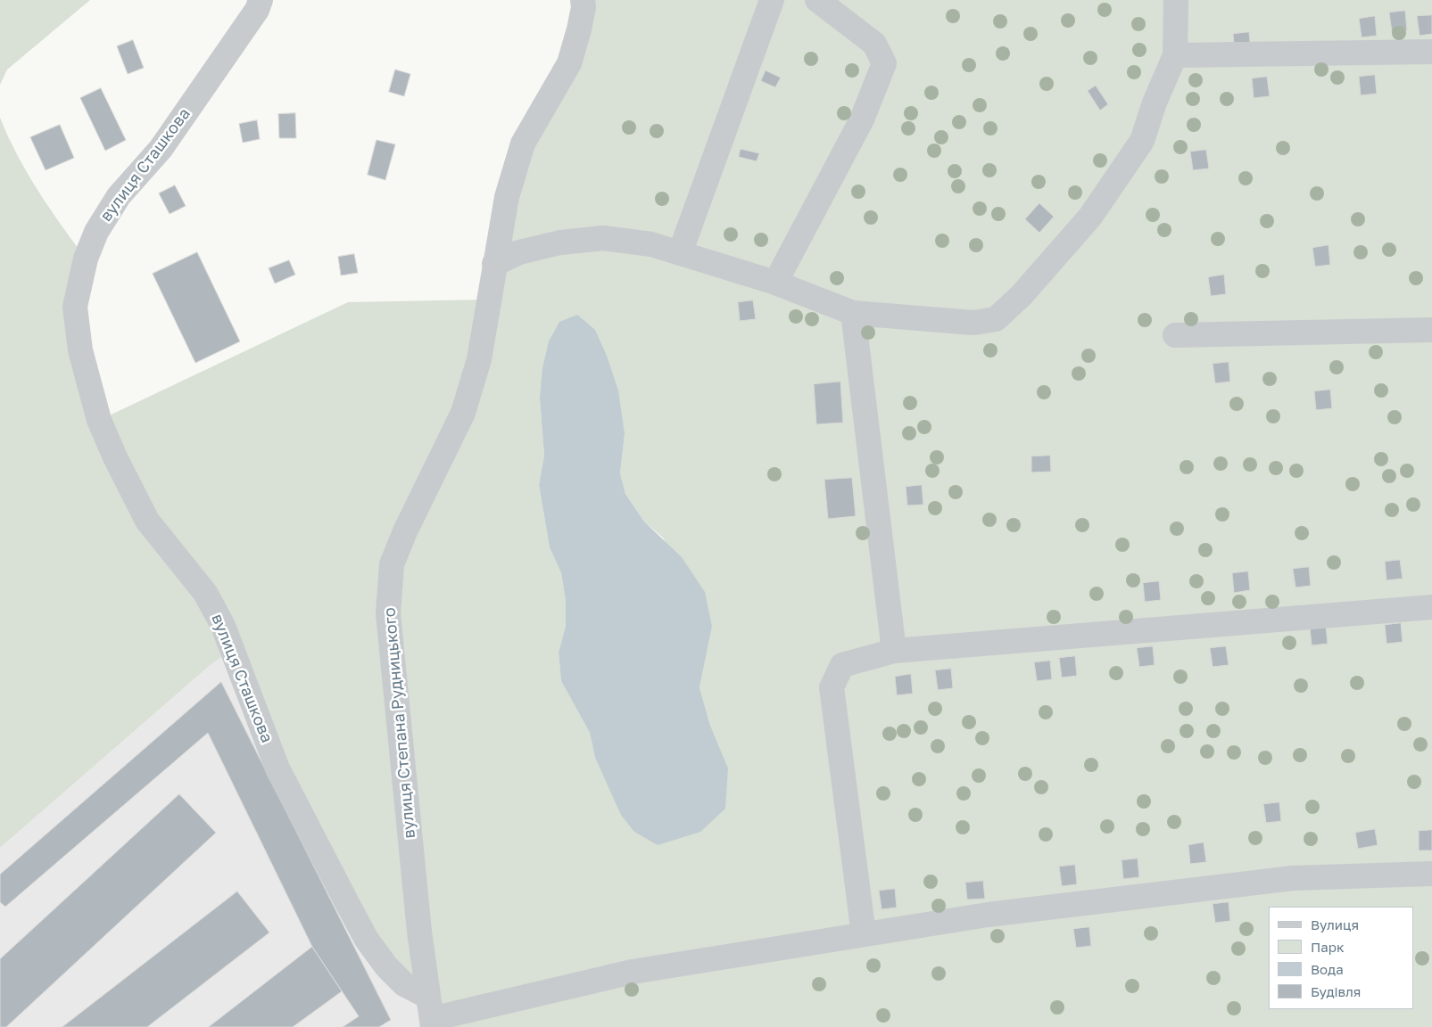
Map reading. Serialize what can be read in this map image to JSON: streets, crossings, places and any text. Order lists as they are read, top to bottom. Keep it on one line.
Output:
{"streets":{"street":["вулиця Сташкова","вулиця Степана Рудницького"]},"crossings":[["вулиця Сташкова","вулиця Степана Рудницького"]],"legend":["Вулиця","Парк","Вода","Будівля"]}
